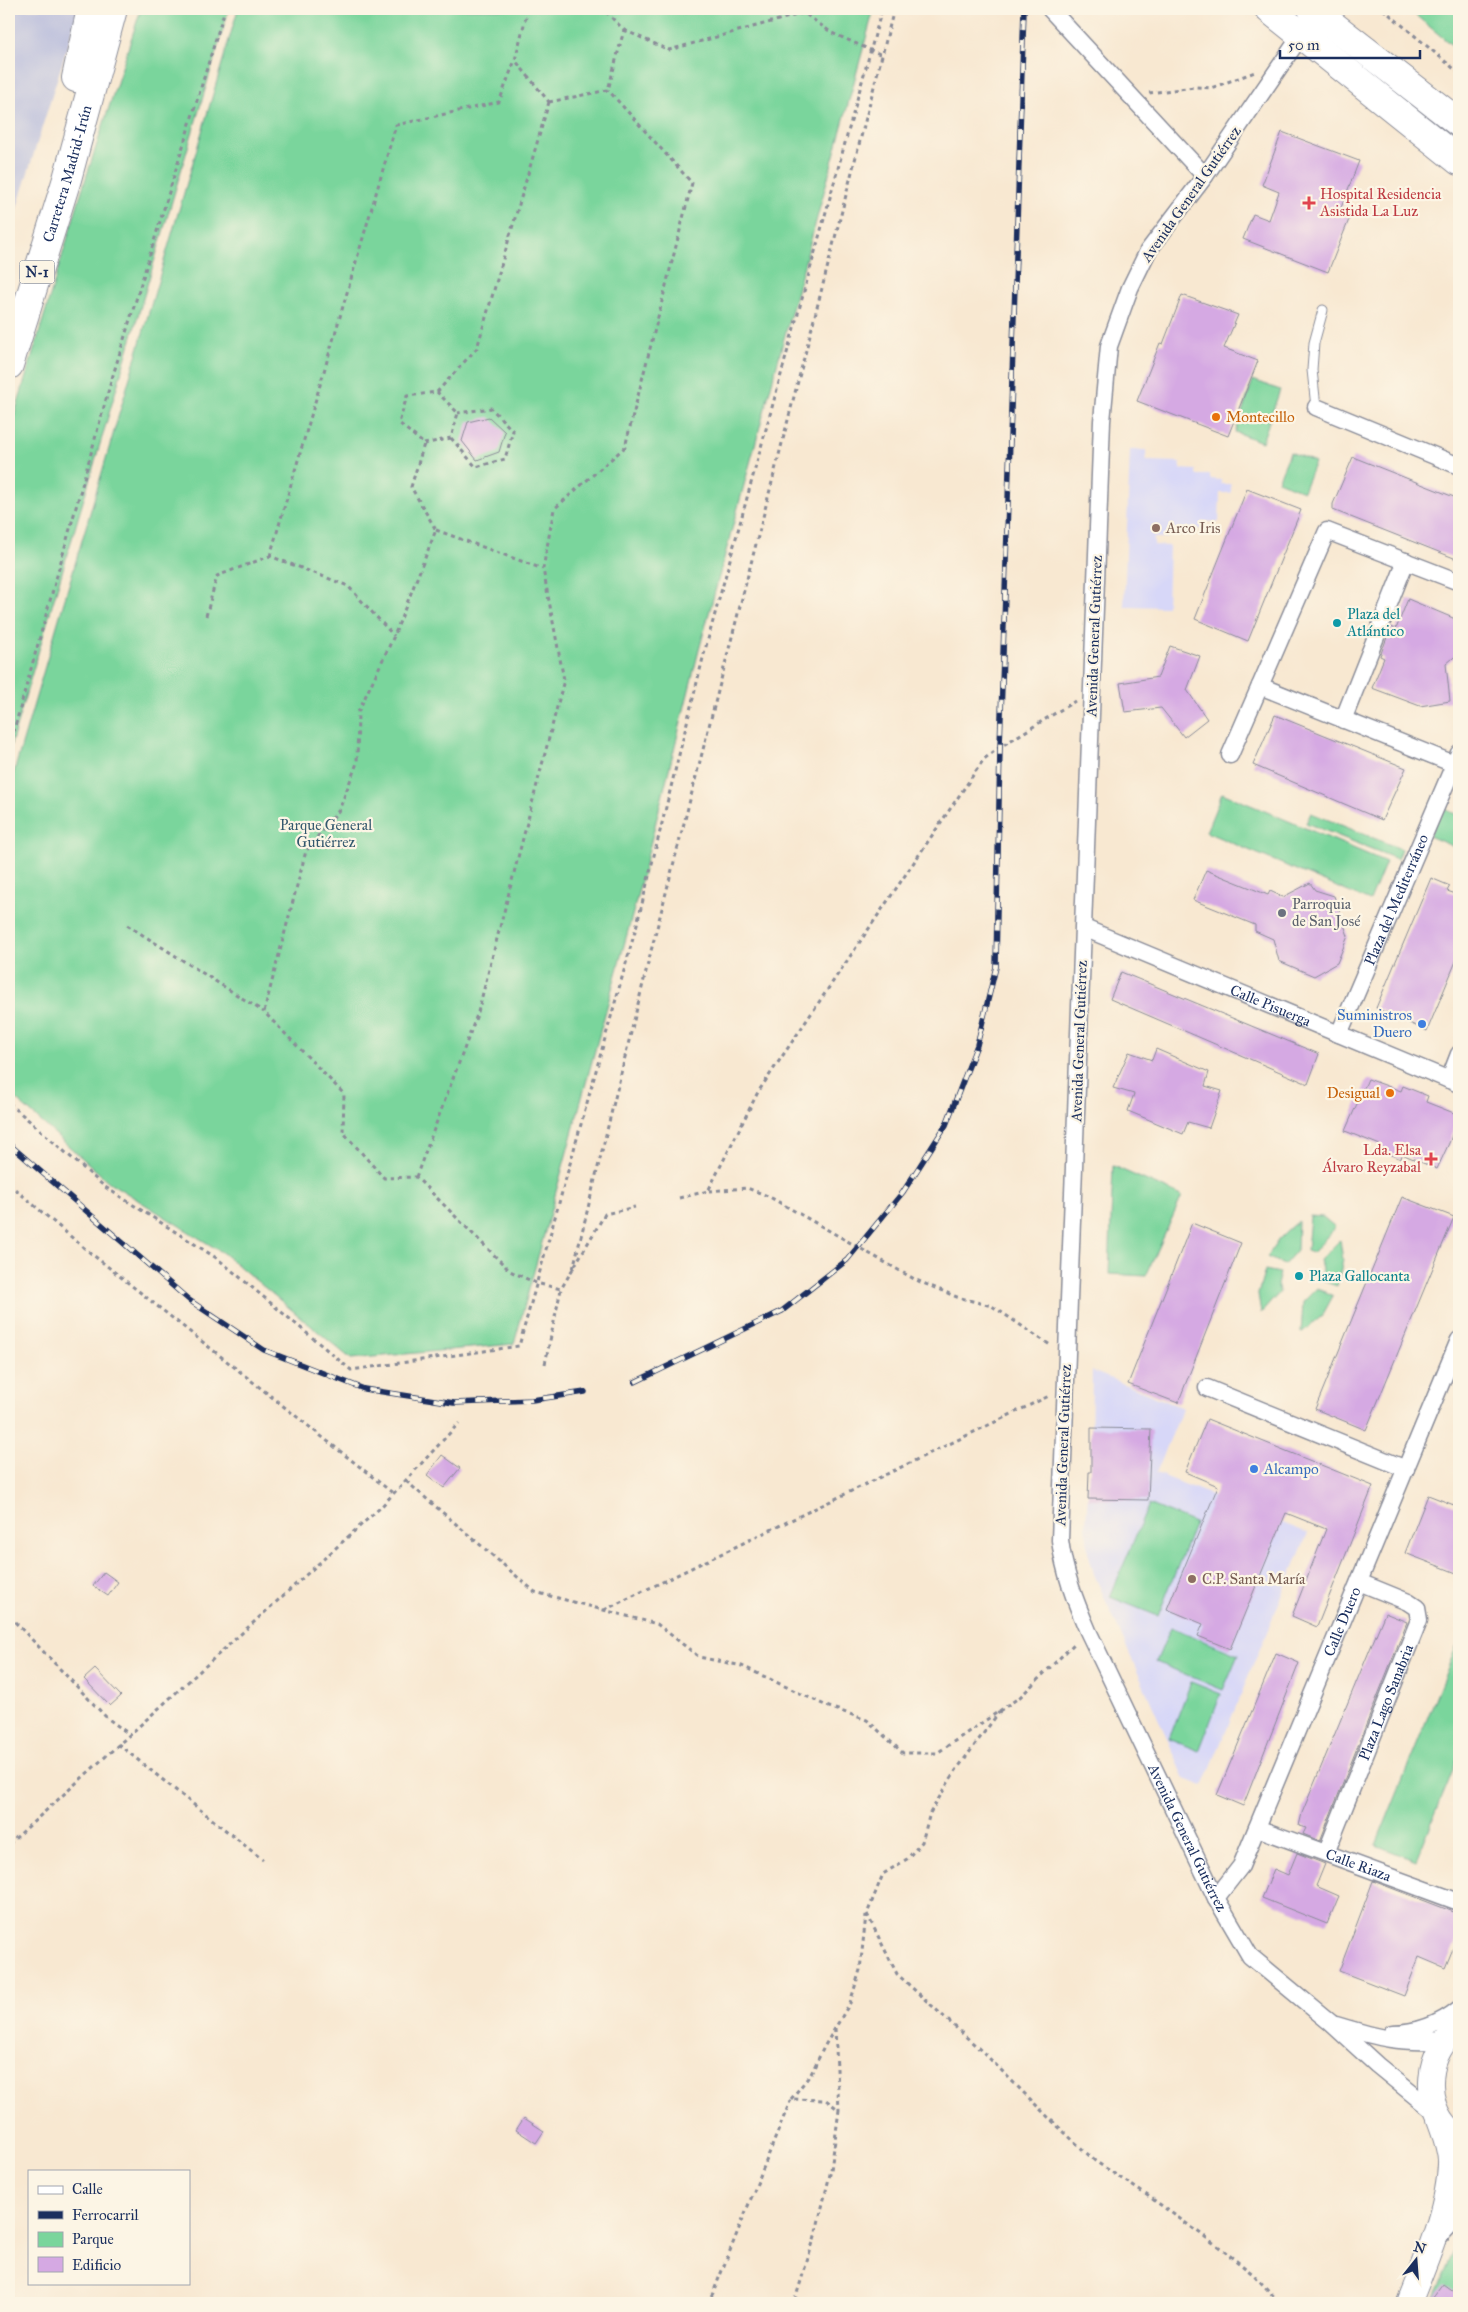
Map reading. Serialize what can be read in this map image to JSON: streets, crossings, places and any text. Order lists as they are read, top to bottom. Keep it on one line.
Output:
{"streets":{"highway":["Carretera Madrid-Irún","N-1"],"street":["Avenida General Gutiérrez","Plaza del Mediterráneo","Calle Pisuerga","Calle Duero","Plaza Lago Sanabria","Calle Riaza"]},"crossings":[["Carretera Madrid-Irún","N-1"],["Avenida General Gutiérrez","Calle Pisuerga"],["Avenida General Gutiérrez","Calle Duero"],["Plaza del Mediterráneo","Calle Pisuerga"],["Calle Duero","Plaza Lago Sanabria"],["Calle Duero","Calle Riaza"],["Plaza Lago Sanabria","Calle Riaza"]],"parks":["Parque General Gutiérrez"],"places":{"health":["Hospital Residencia Asistida La Luz","Lda. Elsa Álvaro Reyzabal"],"other":["Montecillo","Arco Iris","Plaza del Atlántico","Parroquia de San José","Suministros Duero","Desigual","Plaza Gallocanta","Alcampo","C.P. Santa María"]},"legend":["Calle","Ferrocarril","Parque","Edificio"],"scale_bar":"50 m","north":"top"}
